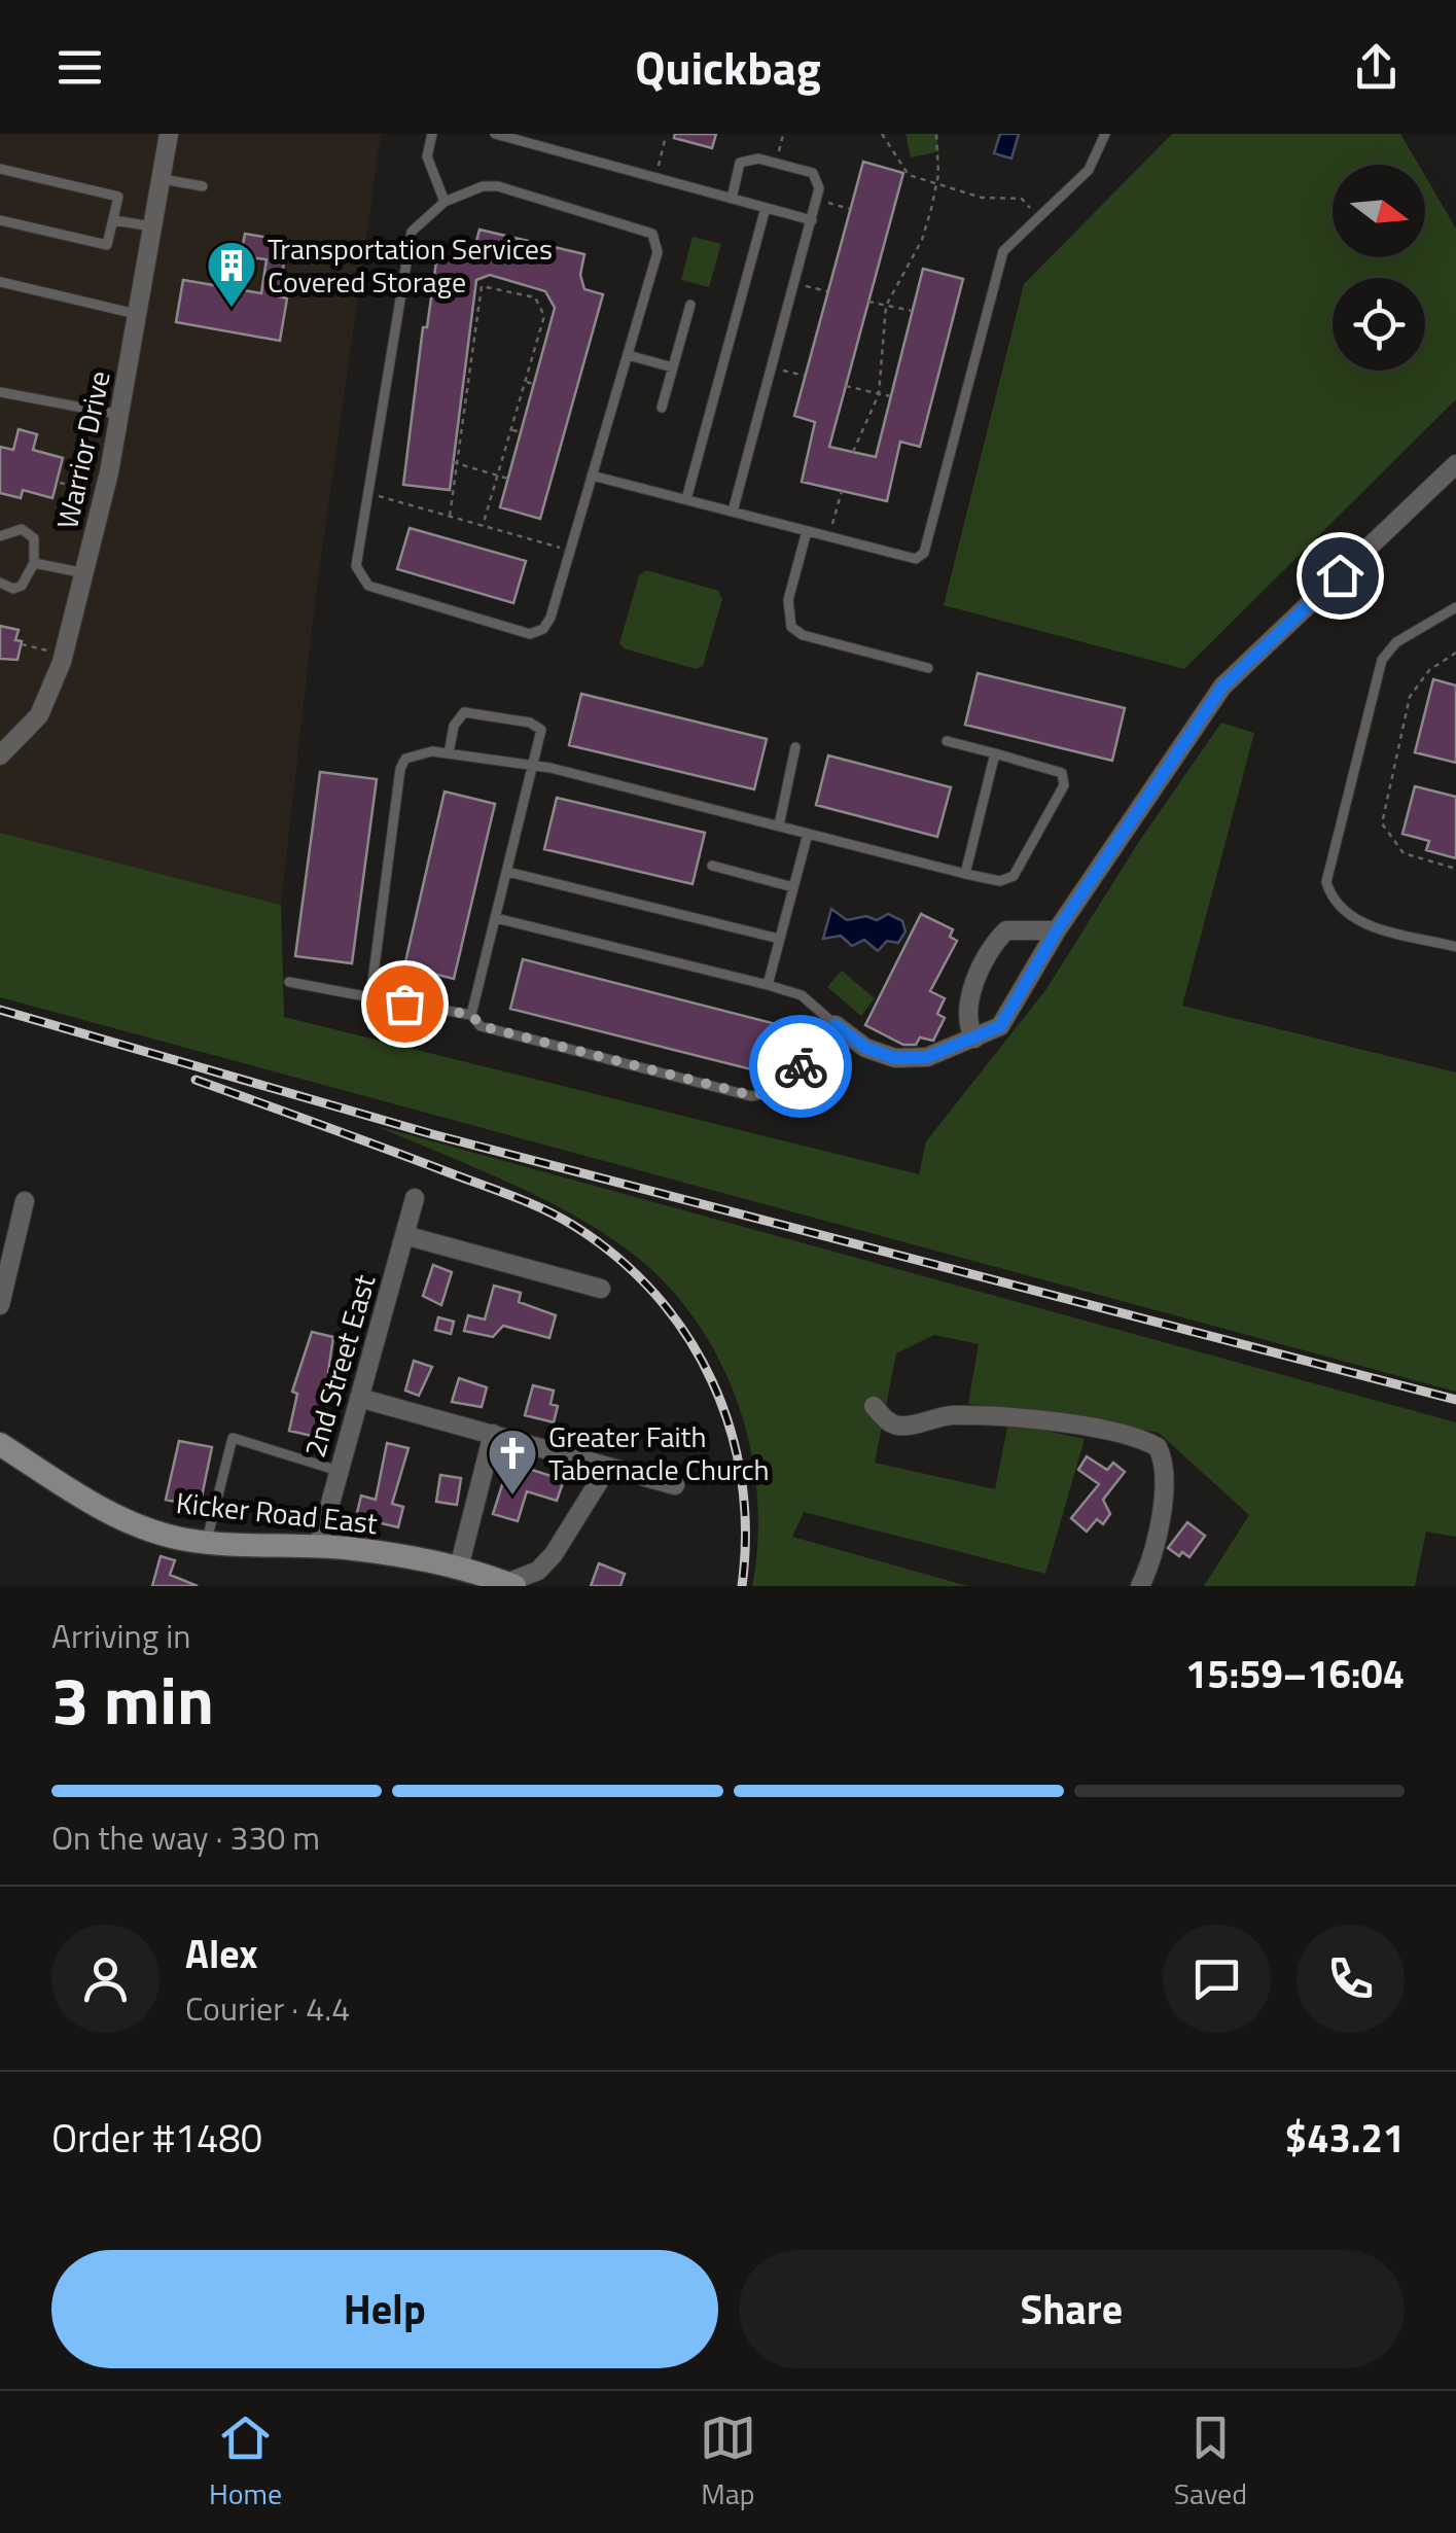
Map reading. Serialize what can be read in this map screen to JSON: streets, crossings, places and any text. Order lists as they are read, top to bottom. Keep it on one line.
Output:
{"streets":{"main road":["Kicker Road East"],"street":["Warrior Drive","2nd Street East"]},"crossings":[["2nd Street East","Kicker Road East"]],"places":{"building":["Transportation Services Covered Storage"],"church":["Greater Faith Tabernacle Church"]},"north":"right","page":{"header":"Quickbag","heading":["3 min","Arriving in","15:59–16:04"],"panel":["Alex","Courier · 4.4","Order #1480","$43.21"],"bar":"On the way · 330 m","buttons":["Help","Share"],"tabs":["Home","Map","Saved"]}}
